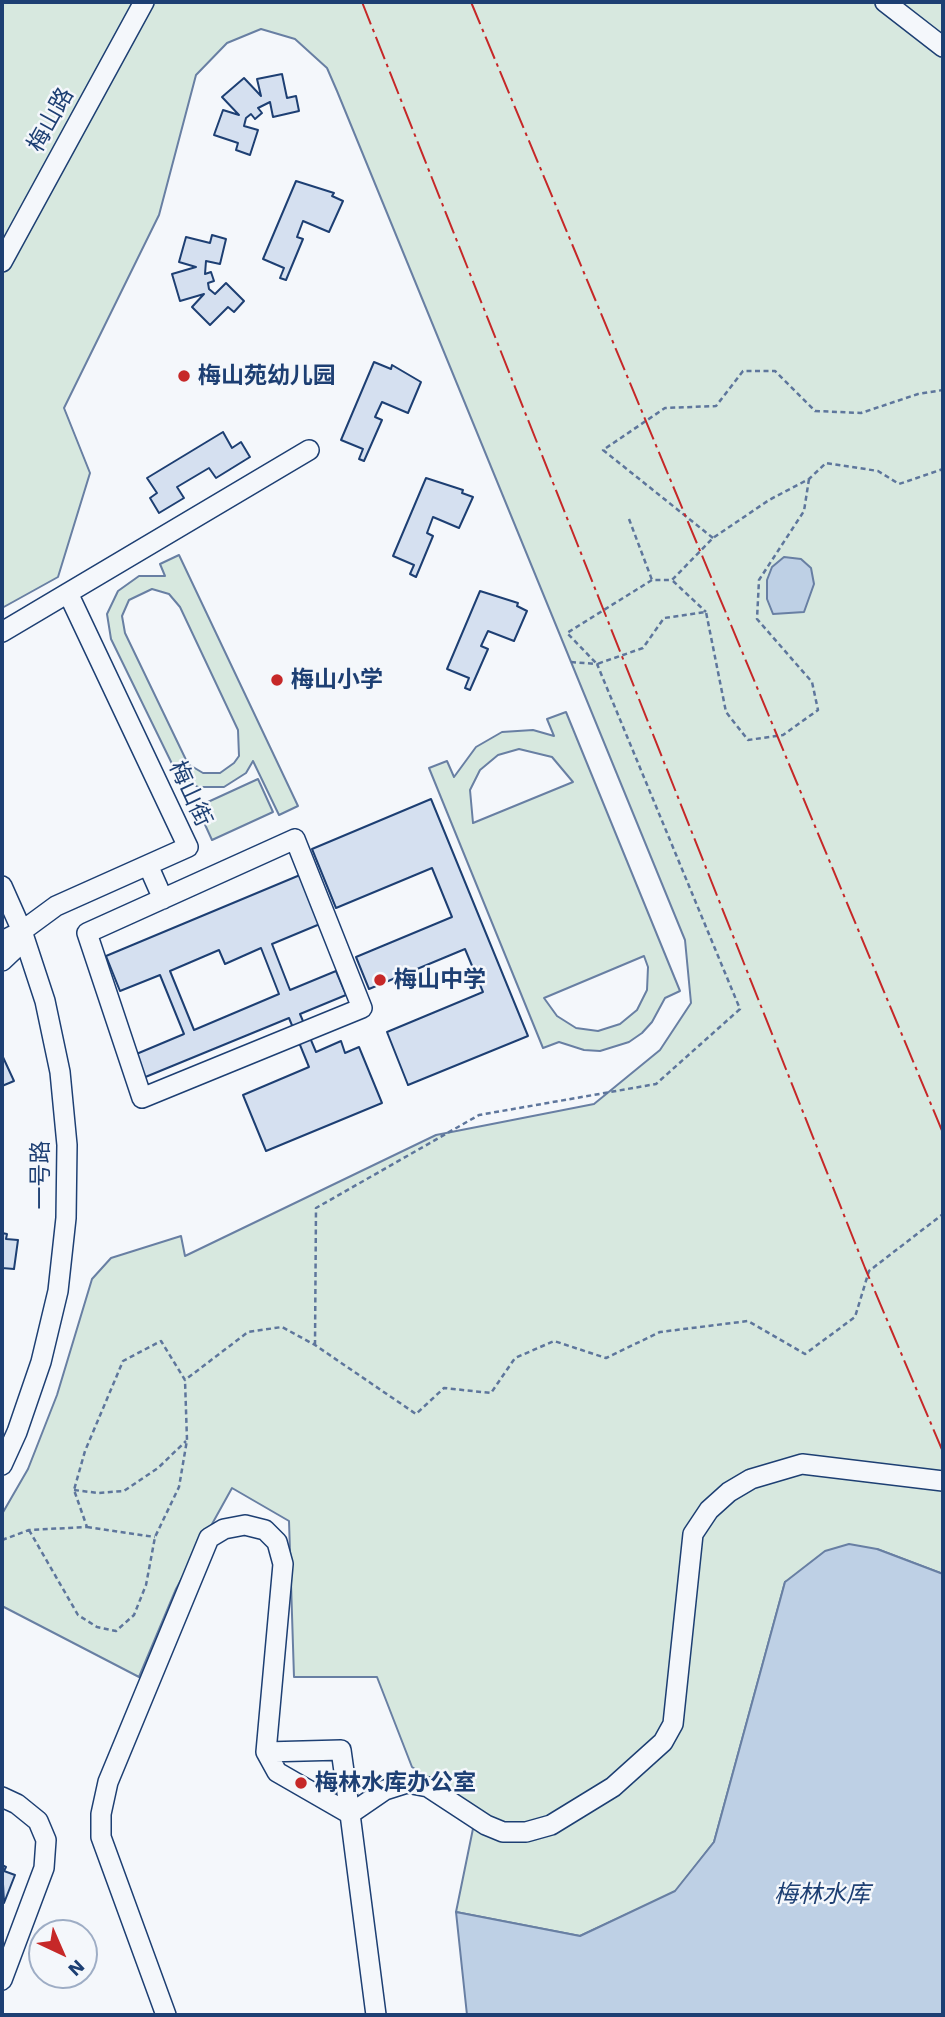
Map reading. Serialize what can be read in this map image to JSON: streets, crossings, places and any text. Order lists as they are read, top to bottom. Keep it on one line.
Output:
{"streets":{"street":["梅山路","梅山街","一号路"]},"crossings":[["梅山街","一号路"]],"water":["梅林水库"],"places":["梅山苑幼儿园","梅山小学","梅山中学","梅林水库办公室"],"north":"bottom right"}
